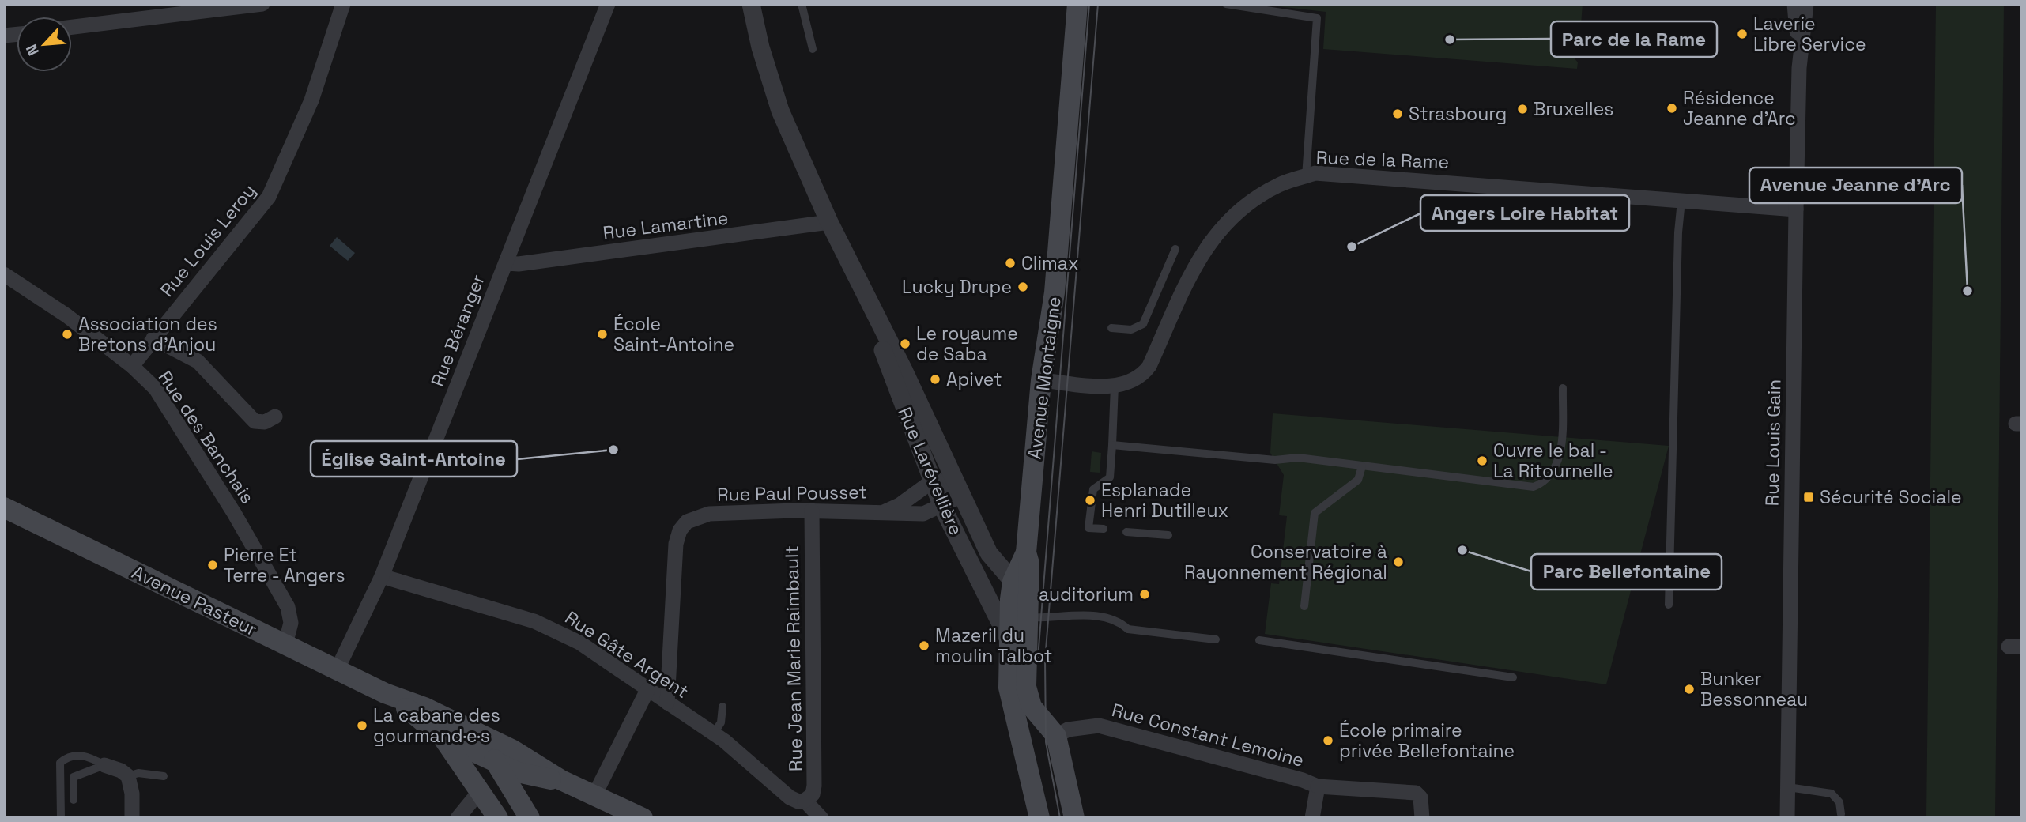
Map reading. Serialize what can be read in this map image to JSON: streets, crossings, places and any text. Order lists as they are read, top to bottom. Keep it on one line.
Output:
{"streets":{"main road":["Avenue Montaigne","Avenue Pasteur"],"street":["Rue de la Rame","Rue Lamartine","Rue Louis Leroy","Rue Béranger","Rue des Banchais","Rue Louis Gain","Rue Larévellière","Rue Paul Pousset","Rue Gâte Argent","Rue Jean Marie Raimbault","Rue Constant Lemoine"]},"crossings":[["Rue de la Rame","Avenue Montaigne"],["Rue de la Rame","Rue Louis Gain"],["Rue Lamartine","Rue Béranger"],["Rue Lamartine","Rue Larévellière"],["Rue Louis Leroy","Rue des Banchais"],["Rue Béranger","Avenue Pasteur"],["Rue Béranger","Rue Gâte Argent"],["Avenue Montaigne","Rue Larévellière"],["Avenue Montaigne","Rue Constant Lemoine"],["Rue des Banchais","Avenue Pasteur"],["Rue Larévellière","Rue Paul Pousset"],["Rue Paul Pousset","Rue Gâte Argent"],["Rue Paul Pousset","Rue Jean Marie Raimbault"],["Rue Gâte Argent","Rue Jean Marie Raimbault"]],"places":{"other":["Laverie Libre Service","Parc de la Rame","Résidence Jeanne d'Arc","Bruxelles","Strasbourg","Angers Loire Habitat","Climax","Lucky Drupe","Avenue Jeanne d'Arc","Association des Bretons d'Anjou","École Saint-Antoine","Le royaume de Saba","Apivet","Église Saint-Antoine","Ouvre le bal - La Ritournelle","Esplanade Henri Dutilleux","Parc Bellefontaine","Conservatoire à Rayonnement Régional","Pierre Et Terre - Angers","auditorium","Mazeril du moulin Talbot","Bunker Bessonneau","La cabane des gourmand·e·s","École primaire privée Bellefontaine"],"transit":["Sécurité Sociale"]},"north":"bottom left"}
